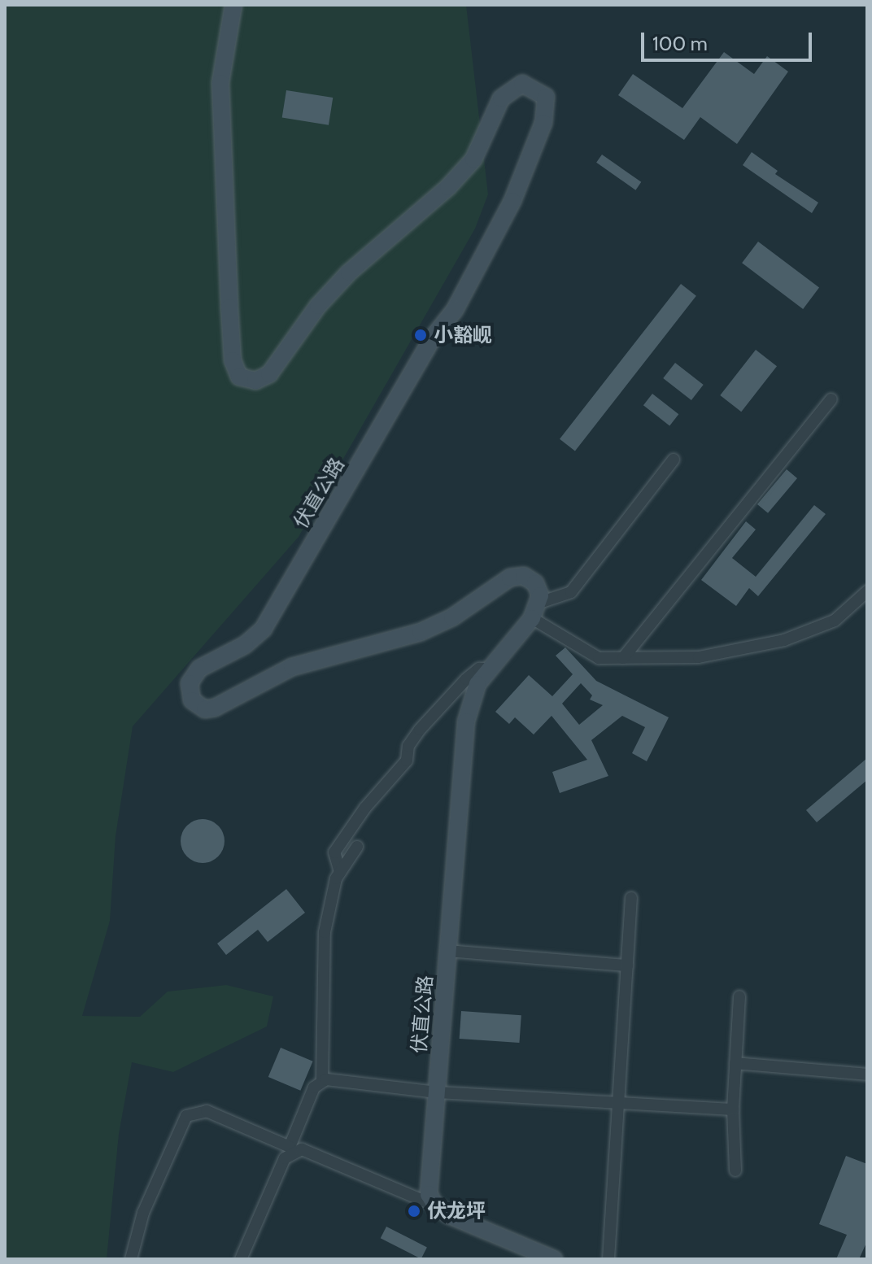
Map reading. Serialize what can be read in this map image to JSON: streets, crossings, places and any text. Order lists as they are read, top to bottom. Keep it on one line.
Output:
{"streets":{"main road":["伏直公路"]},"places":["小豁岘","伏龙坪"],"scale_bar":"100 m"}
